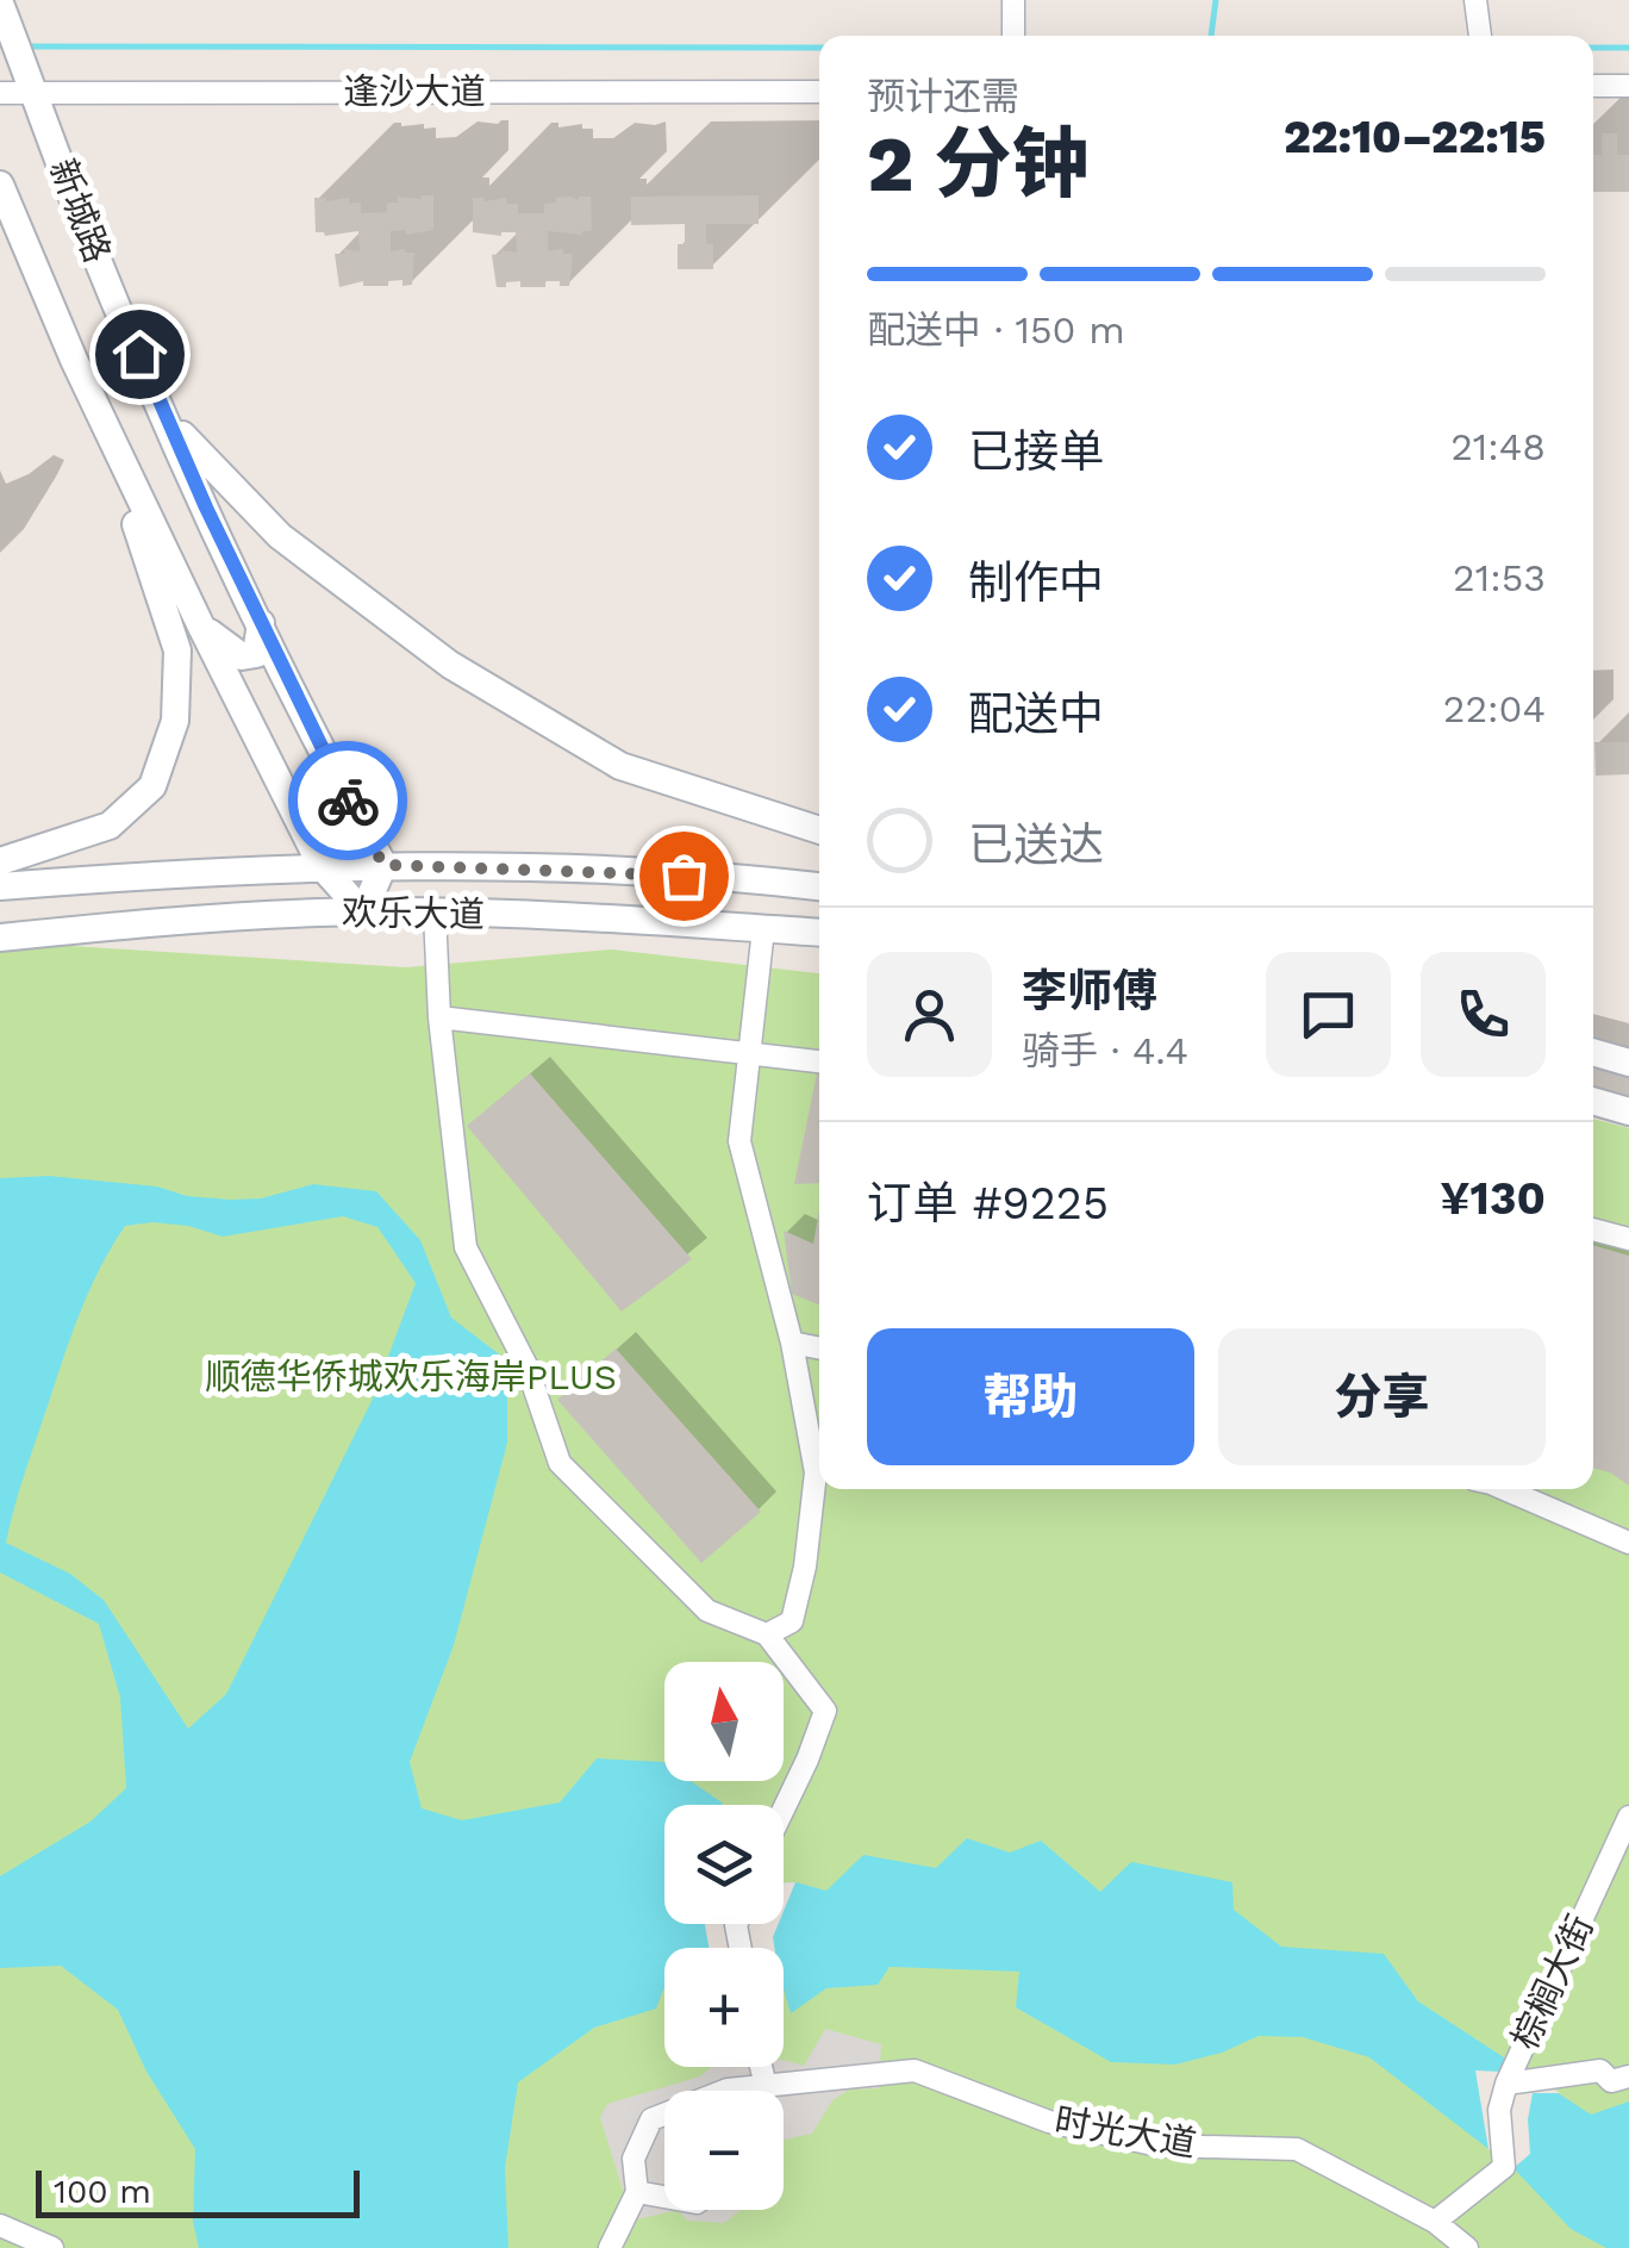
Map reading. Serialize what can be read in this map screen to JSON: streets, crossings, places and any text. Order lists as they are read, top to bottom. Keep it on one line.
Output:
{"streets":{"street":["逢沙大道","新城路","欢乐大道","棕榈大街","时光大道"]},"crossings":[["逢沙大道","新城路"],["新城路","欢乐大道"],["棕榈大街","时光大道"]],"parks":["顺德华侨城欢乐海岸PLUS"],"scale_bar":"100 m","north":"top","page":{"heading":["2 分钟","预计还需","22:10–22:15"],"panel":["李师傅","骑手 · 4.4","订单 #9225","¥130"],"bar":"配送中 · 150 m","list":[["已接单","21:48"],["制作中","21:53"],["配送中","22:04"],"已送达"],"buttons":["帮助","分享"],"map_buttons":["+","−"],"scale":"100 m"}}
